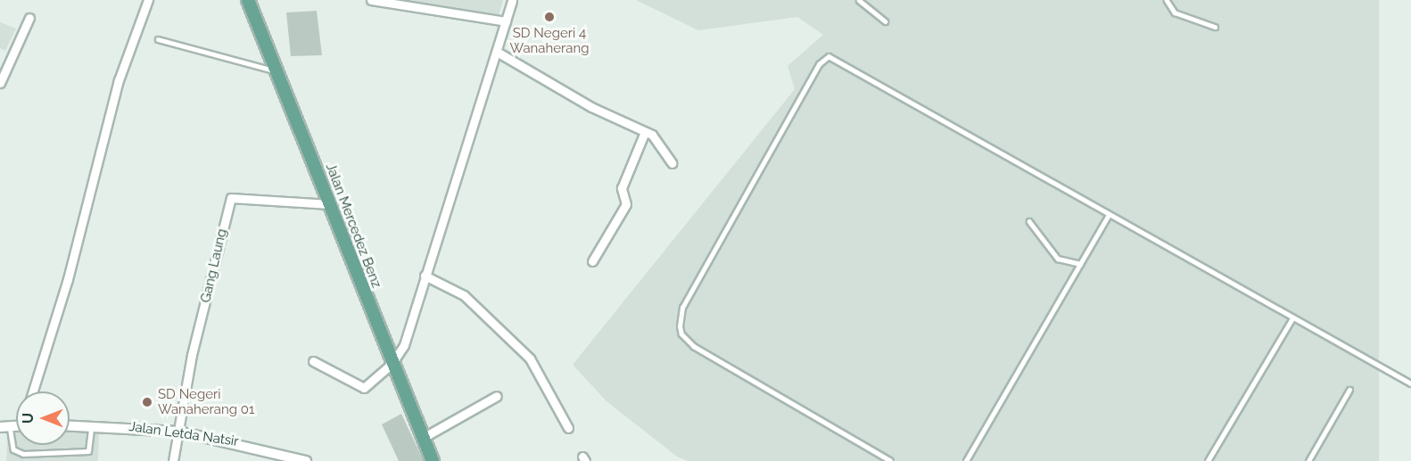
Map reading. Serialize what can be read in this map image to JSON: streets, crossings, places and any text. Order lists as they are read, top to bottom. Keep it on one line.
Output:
{"streets":{"main road":["Jalan Mercedez Benz"],"street":["Gang Laung","Jalan Letda Natsir"]},"crossings":[["Jalan Mercedez Benz","Gang Laung"],["Gang Laung","Jalan Letda Natsir"]],"places":["SD Negeri 4 Wanaherang","SD Negeri Wanaherang 01"],"north":"left"}
